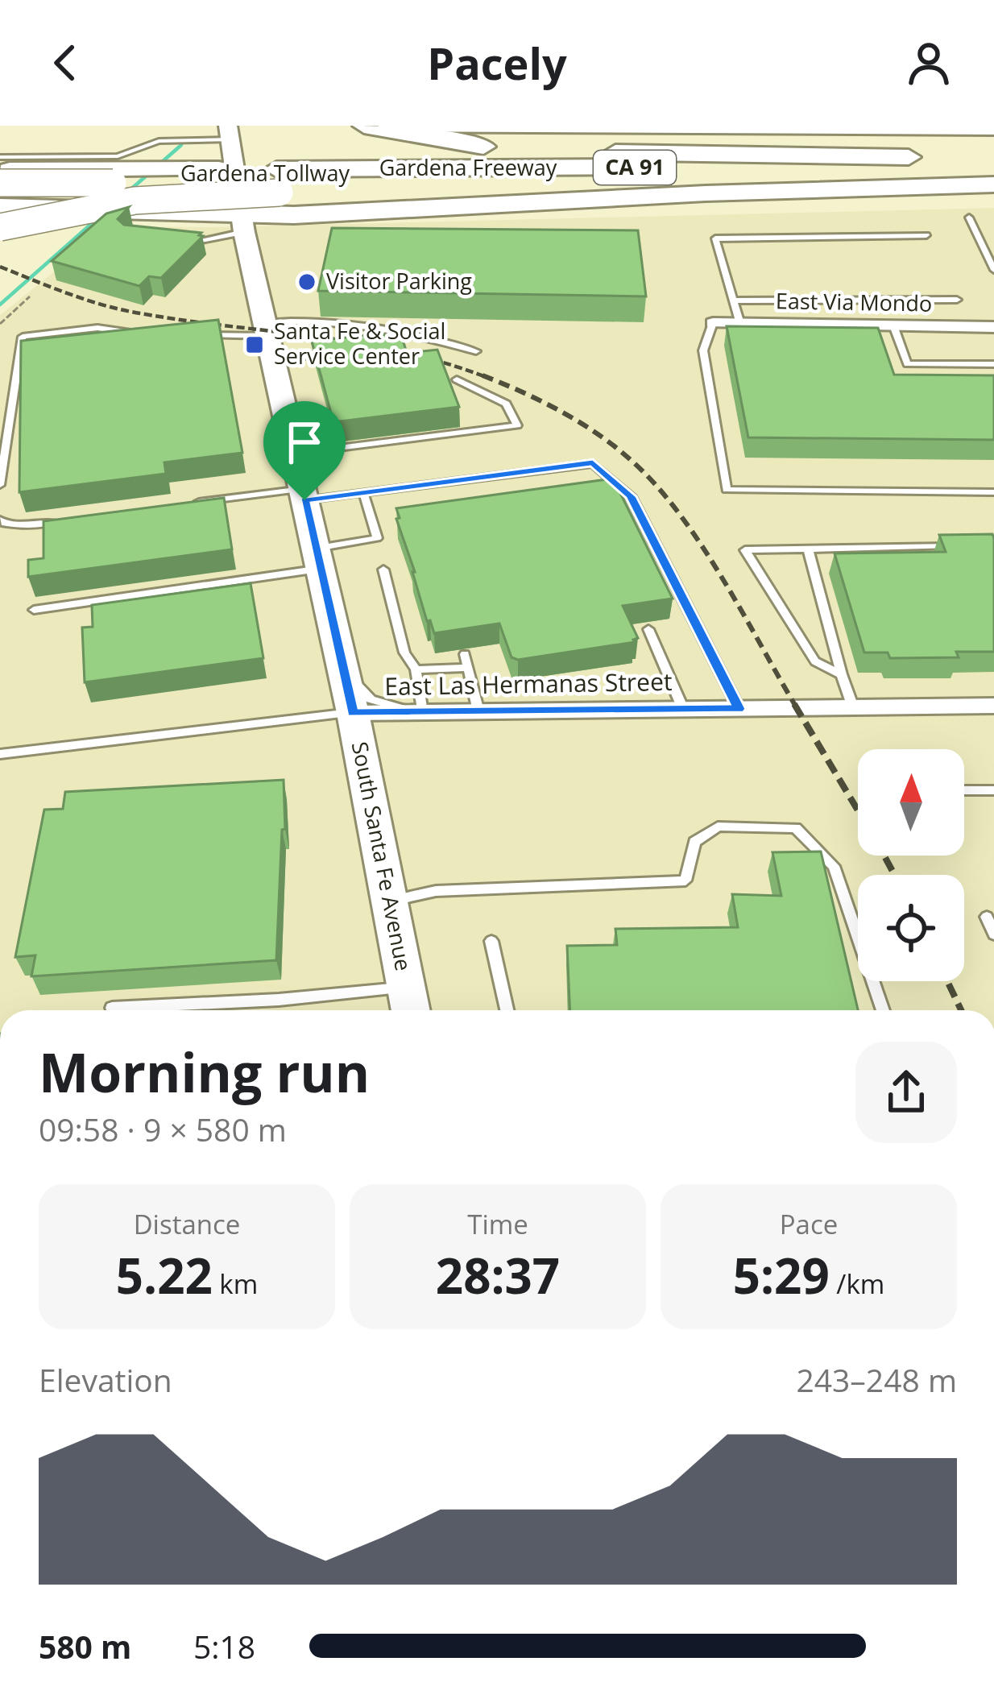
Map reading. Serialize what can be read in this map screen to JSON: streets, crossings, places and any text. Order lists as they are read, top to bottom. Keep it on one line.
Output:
{"streets":{"highway":["CA 91","Gardena Tollway"],"main road":["South Santa Fe Avenue"],"street":["East Via Mondo","East Las Hermanas Street"]},"crossings":[["CA 91","Gardena Tollway"],["East Las Hermanas Street","South Santa Fe Avenue"]],"places":{"other":["Visitor Parking"],"transit":["Santa Fe & Social Service Center"]},"north":"top","page":{"header":"Pacely","heading":["Morning run","09:58 · 9 × 580 m"],"stats":[["Distance","5.22 km"],["Time","28:37"],["Pace","5:29 /km"]],"chart":["Elevation","243–248 m"],"list":[{"name":"580 m","note":"5:18"}]}}
